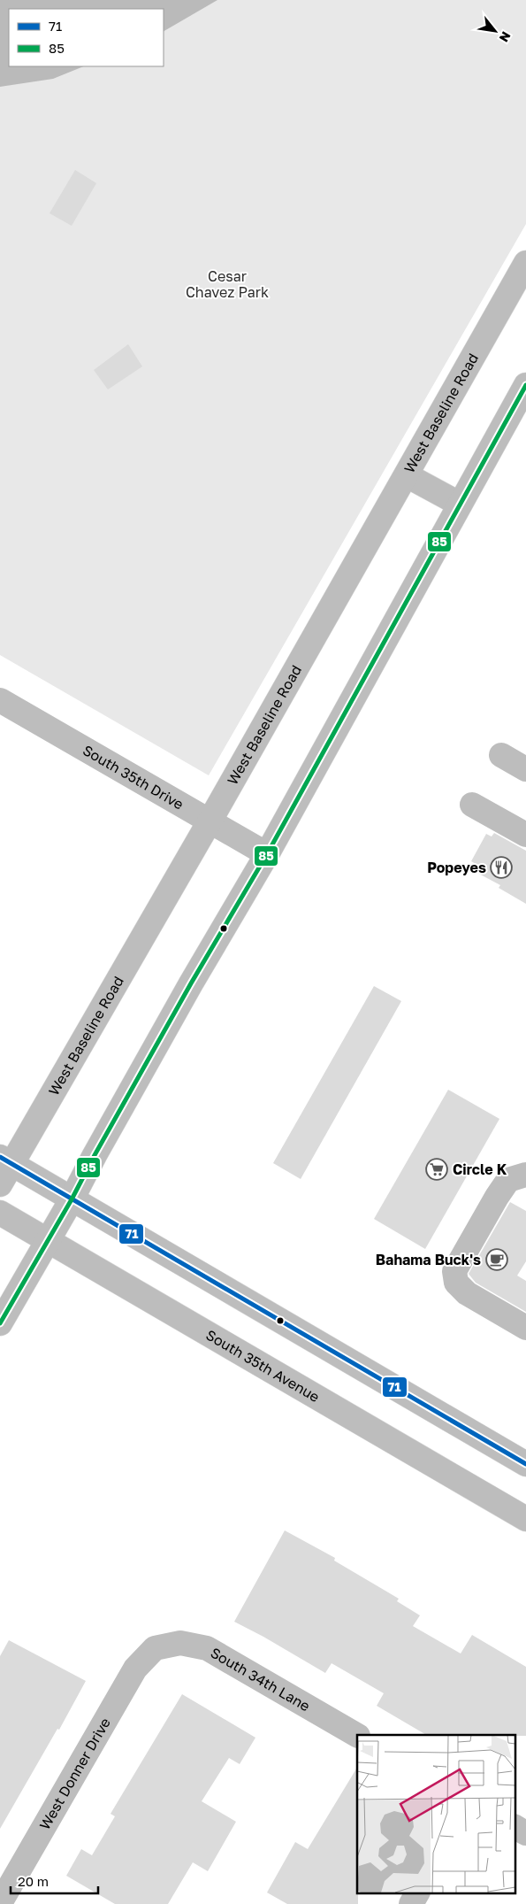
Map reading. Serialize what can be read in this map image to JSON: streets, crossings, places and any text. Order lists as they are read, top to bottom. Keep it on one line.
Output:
{"streets":{"main road":["West Baseline Road","South 35th Drive","South 35th Avenue","South 34th Lane","West Donner Drive"]},"crossings":[["West Baseline Road","South 35th Drive"],["South 34th Lane","West Donner Drive"]],"parks":["Cesar Chavez Park"],"places":{"restaurant":["Popeyes"],"supermarket":["Circle K"],"cafe":["Bahama Buck's"]},"lines":["transit line 85","transit line 71"],"legend":["71","85"],"scale_bar":"20 m","north":"bottom right"}
